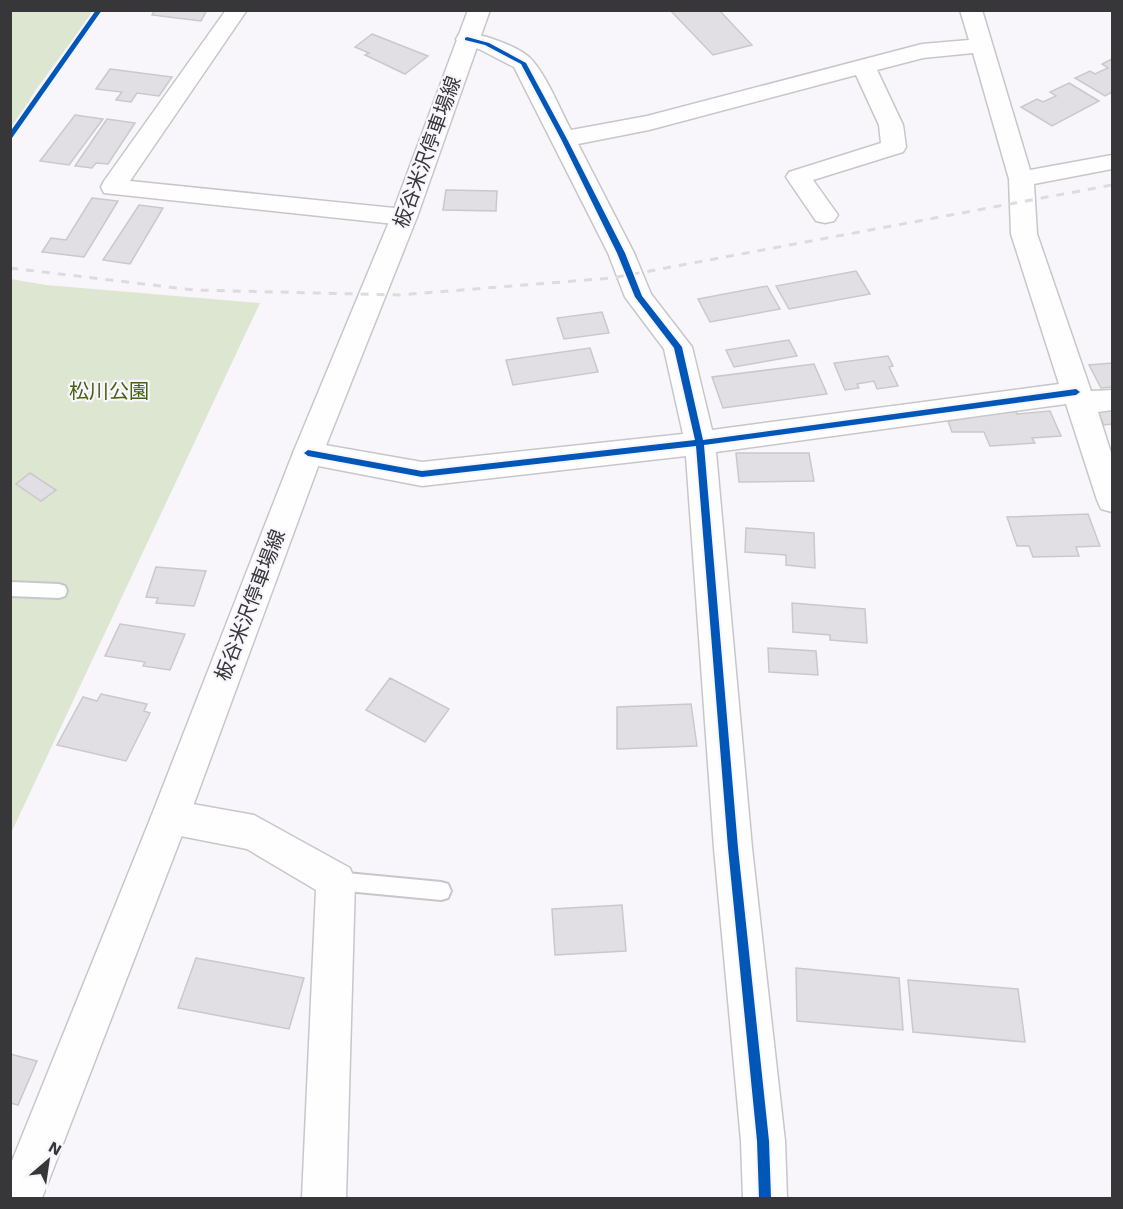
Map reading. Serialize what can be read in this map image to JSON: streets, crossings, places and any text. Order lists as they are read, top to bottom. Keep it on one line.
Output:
{"streets":{"street":["板谷米沢停車場線"]},"parks":["松川公園"],"north":"top right"}
